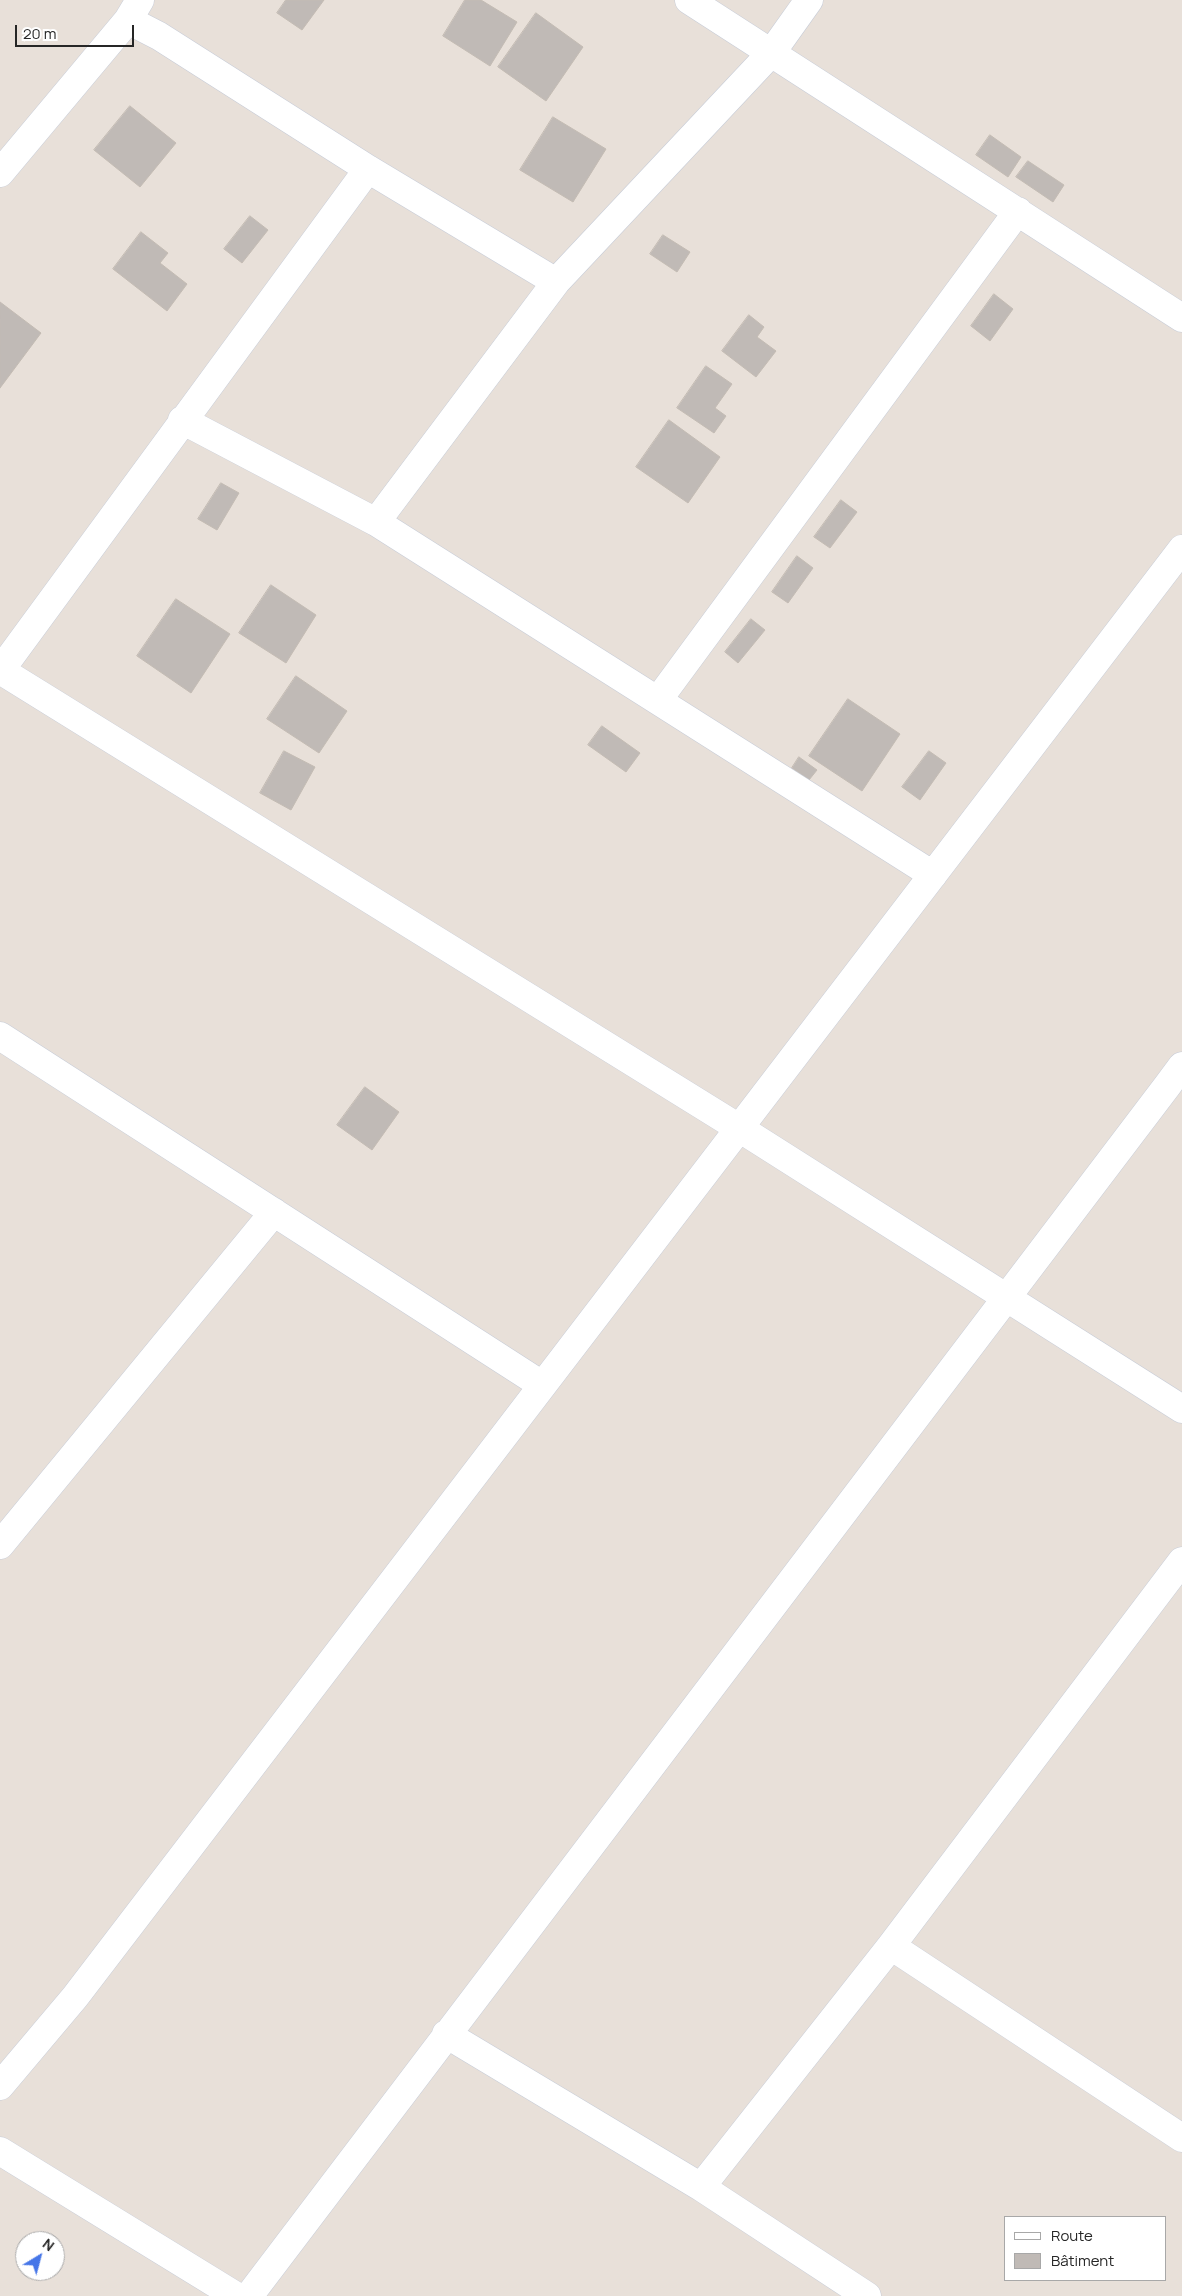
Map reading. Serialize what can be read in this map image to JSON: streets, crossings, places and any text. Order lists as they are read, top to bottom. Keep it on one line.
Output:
{"legend":["Route","Bâtiment"],"scale_bar":"20 m","north":"top right"}
